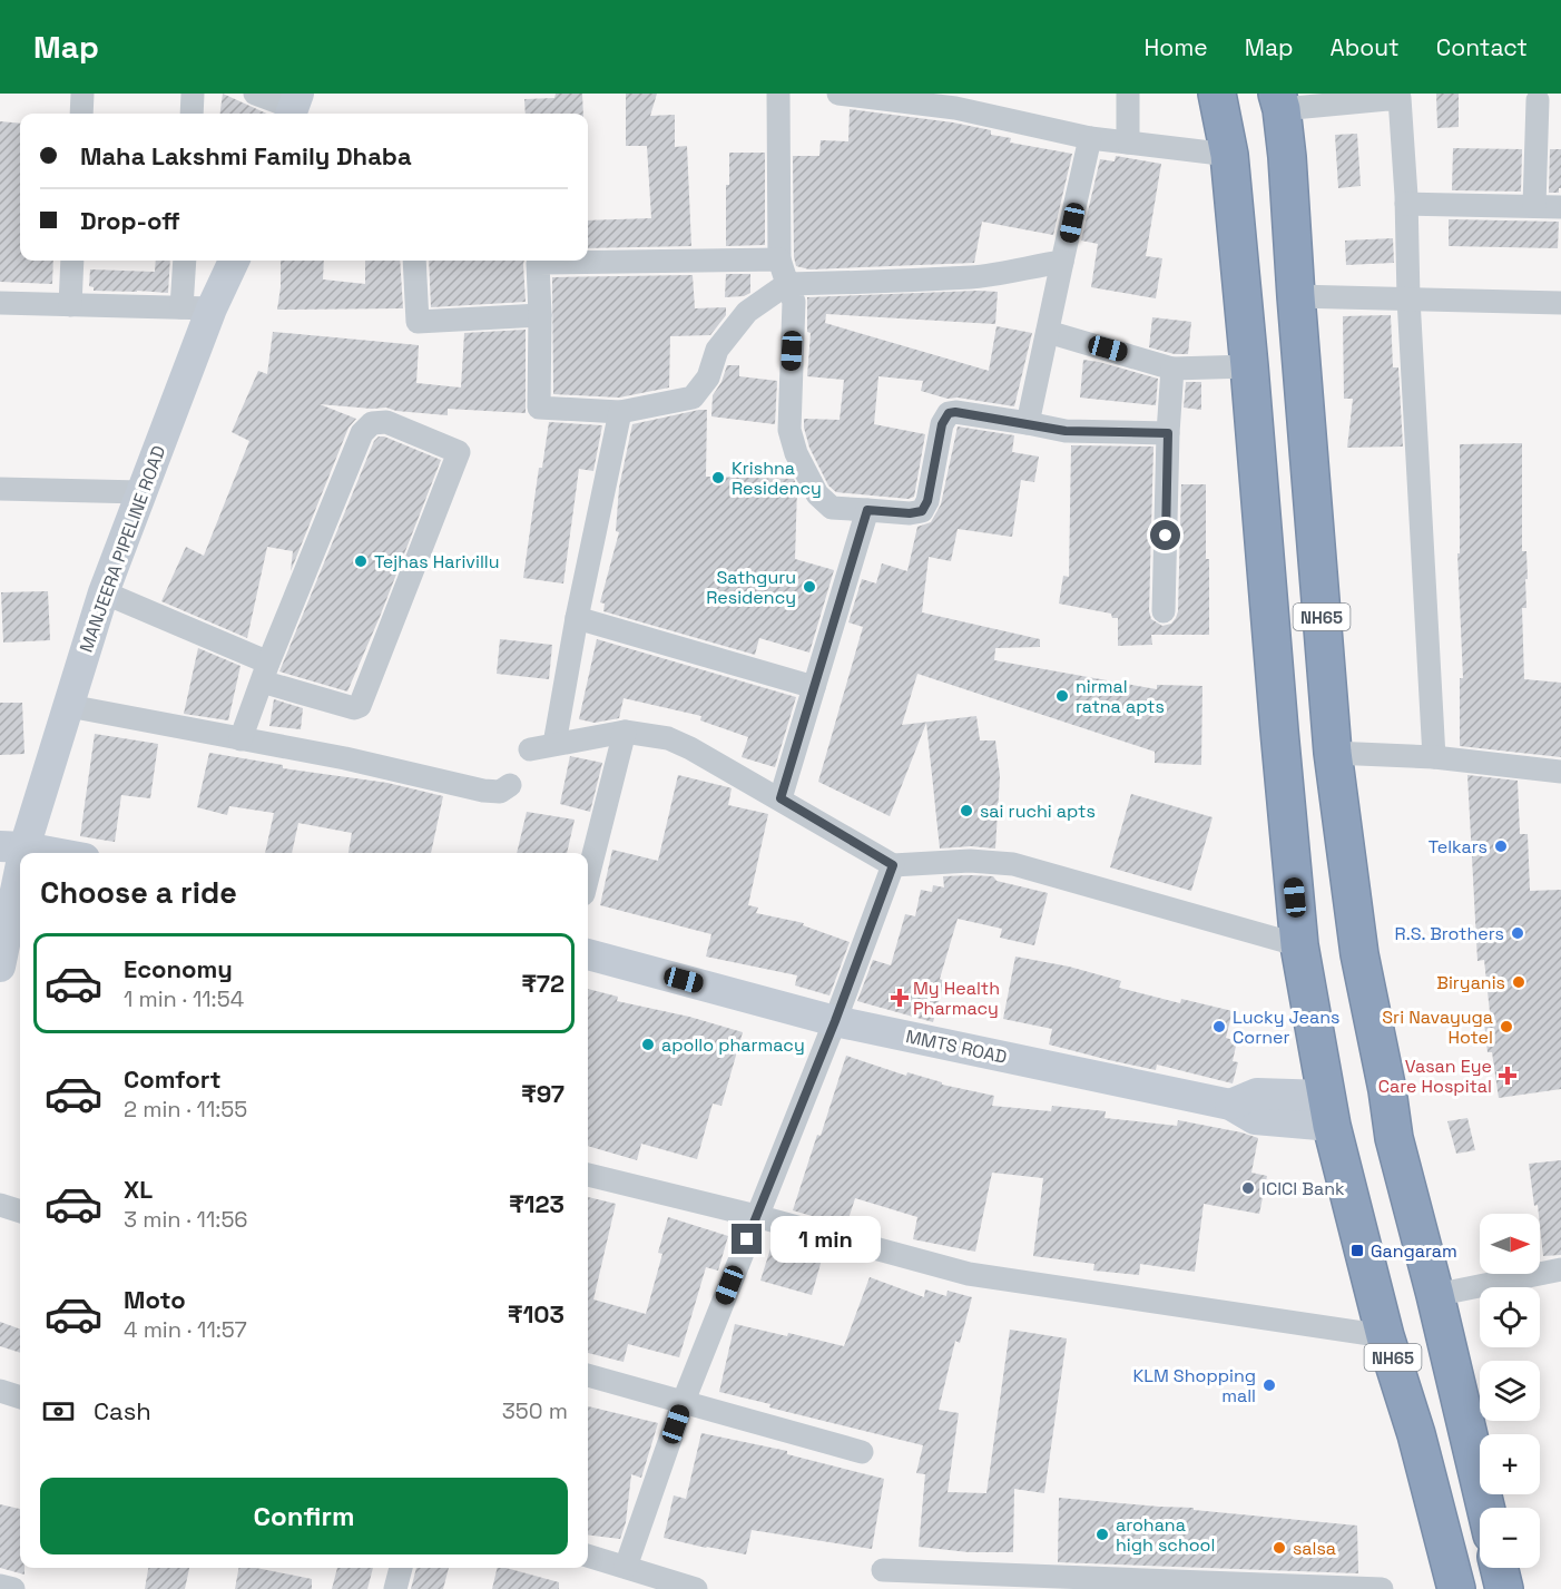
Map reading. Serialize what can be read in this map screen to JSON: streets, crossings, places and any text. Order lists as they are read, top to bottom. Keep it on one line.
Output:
{"streets":{"highway":["NH65"],"main road":["MANJEERA PIPELINE ROAD","MMTS ROAD"]},"crossings":[["NH65","MMTS ROAD"]],"places":{"other":["Krishna Residency","Tejhas Harivillu","Sathguru Residency","nirmal ratna apts","sai ruchi apts","Telkars","R.S. Brothers","Biryanis","Lucky Jeans Corner","Sri Navayuga Hotel","apollo pharmacy","ICICI Bank","KLM Shopping mall","arohana high school","salsa"],"health":["My Health Pharmacy","Vasan Eye Care Hospital"],"transit":["Gangaram"]},"north":"right","page":{"header":"Map","nav":["Home","Map","About","Contact"],"banner":["Maha Lakshmi Family Dhaba","Drop-off"],"heading":"Choose a ride","list":[{"name":"Economy","note":"1 min · 11:54","value":"₹72"},{"name":"Comfort","note":"2 min · 11:55","value":"₹97"},{"name":"XL","note":"3 min · 11:56","value":"₹123"},{"name":"Moto","note":"4 min · 11:57","value":"₹103"}],"map_buttons":["+","−"],"bubble":"1 min","pay":["Cash","350 m"],"buttons":"Confirm"}}
